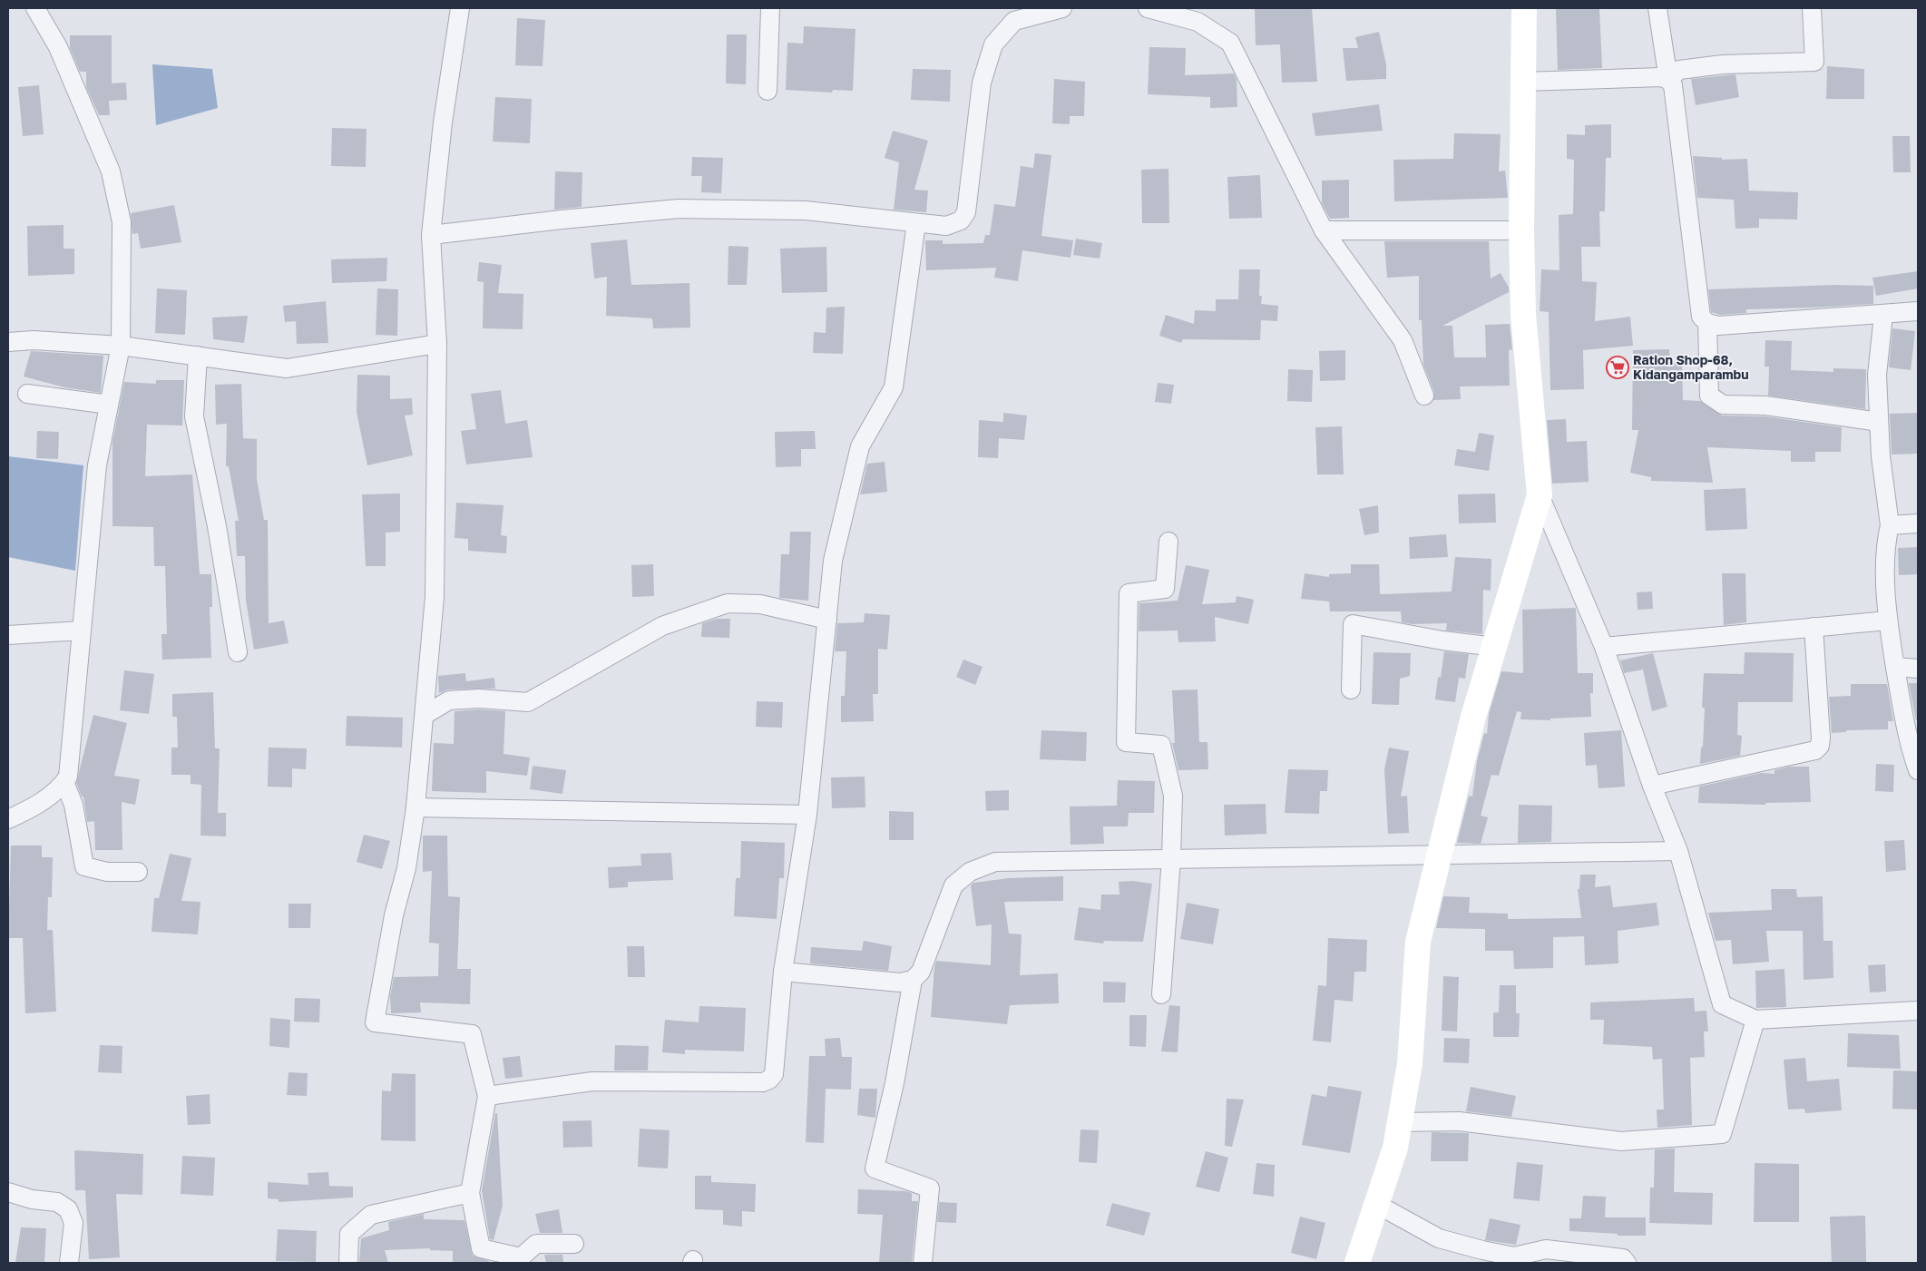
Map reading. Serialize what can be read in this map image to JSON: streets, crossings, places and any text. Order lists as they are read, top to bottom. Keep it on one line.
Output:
{"places":{"supermarket":["Ration Shop-68, Kidangamparambu"]}}
